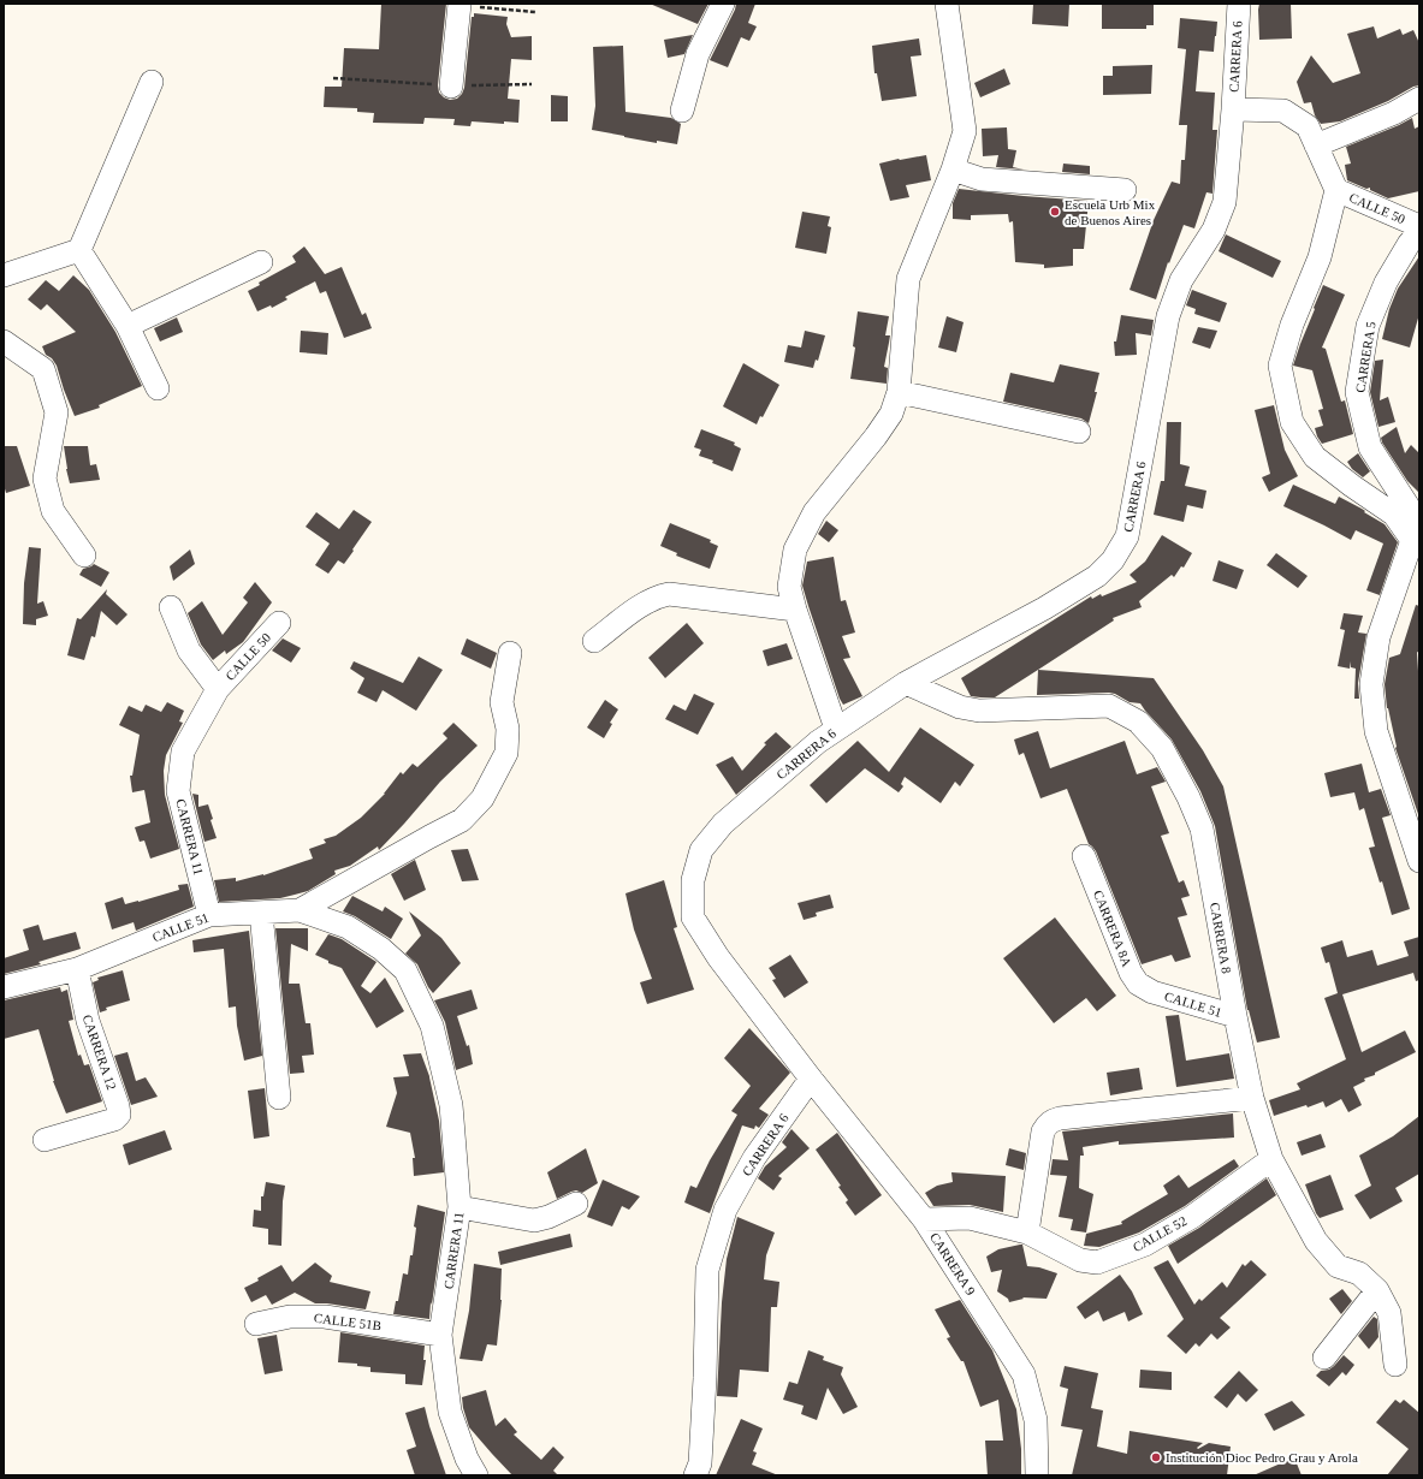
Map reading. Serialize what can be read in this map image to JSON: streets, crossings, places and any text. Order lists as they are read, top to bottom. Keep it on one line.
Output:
{"streets":{"street":["CARRERA 6","CALLE 50","CARRERA 5","CARRERA 11","CALLE 51","CARRERA 8A","CARRERA 8","CARRERA 12","CALLE 52","CARRERA 9","CALLE 51B"]},"crossings":[["CARRERA 6","CALLE 50"],["CARRERA 6","CARRERA 8"],["CARRERA 6","CARRERA 9"],["CALLE 50","CARRERA 11"],["CARRERA 11","CALLE 51"],["CARRERA 11","CALLE 51B"],["CALLE 51","CARRERA 8A"],["CALLE 51","CARRERA 8"],["CALLE 51","CARRERA 12"],["CARRERA 8","CALLE 52"],["CALLE 52","CARRERA 9"]],"places":["Escuela Urb Mix de Buenos Aires","Institución Dioc Pedro Grau y Arola"]}
